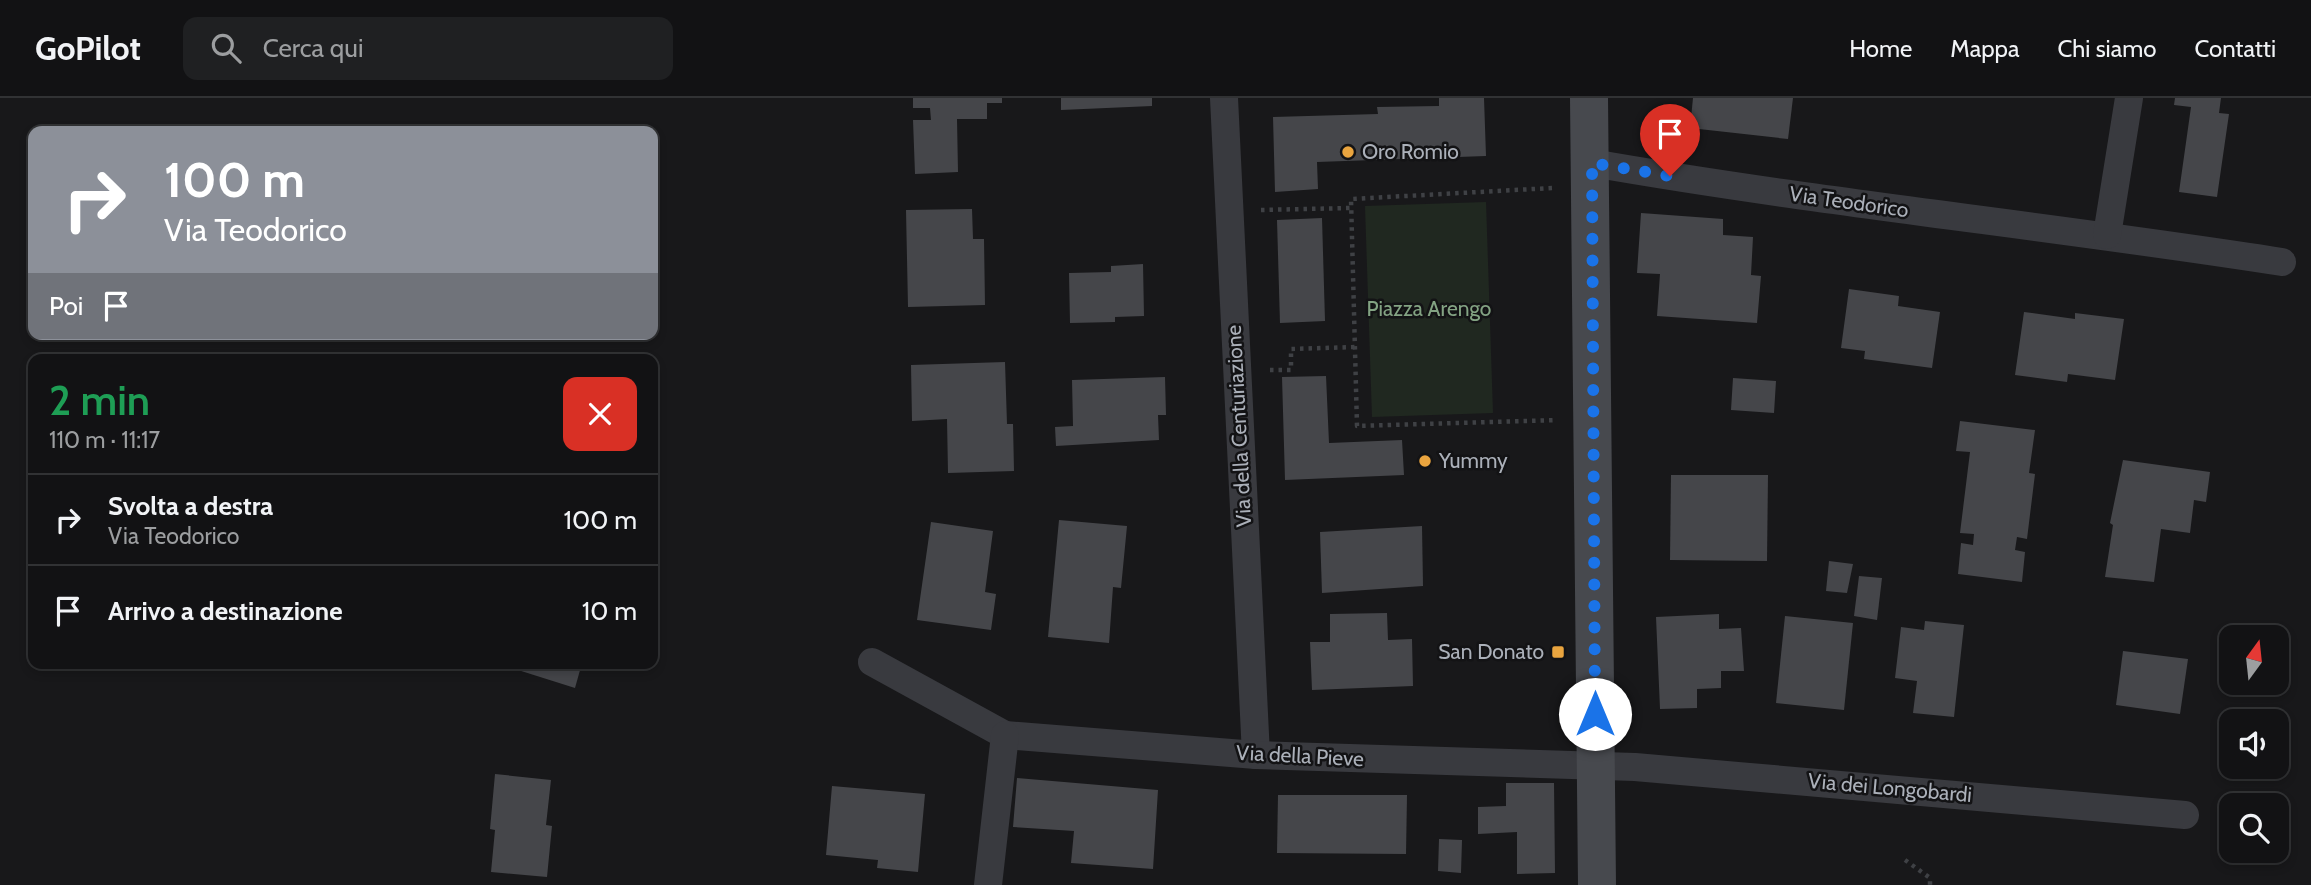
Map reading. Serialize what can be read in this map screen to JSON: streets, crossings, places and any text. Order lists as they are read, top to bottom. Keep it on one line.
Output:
{"streets":{"street":["Via Teodorico","Via della Centuriazione","Via della Pieve","Via dei Longobardi"]},"crossings":[["Via della Centuriazione","Via della Pieve"],["Via della Pieve","Via dei Longobardi"]],"parks":["Piazza Arengo"],"places":{"other":["Oro Romio","Yummy"],"transit":["San Donato"]},"north":"top","page":{"header":"GoPilot","search":"Cerca qui","nav":["Home","Mappa","Chi siamo","Contatti"],"turn":["100 m","Via Teodorico"],"then":"Poi","heading":["2 min","110 m · 11:17"],"list":[{"name":"Svolta a destra","note":"Via Teodorico","value":"100 m"},{"name":"Arrivo a destinazione","value":"10 m"}]}}
